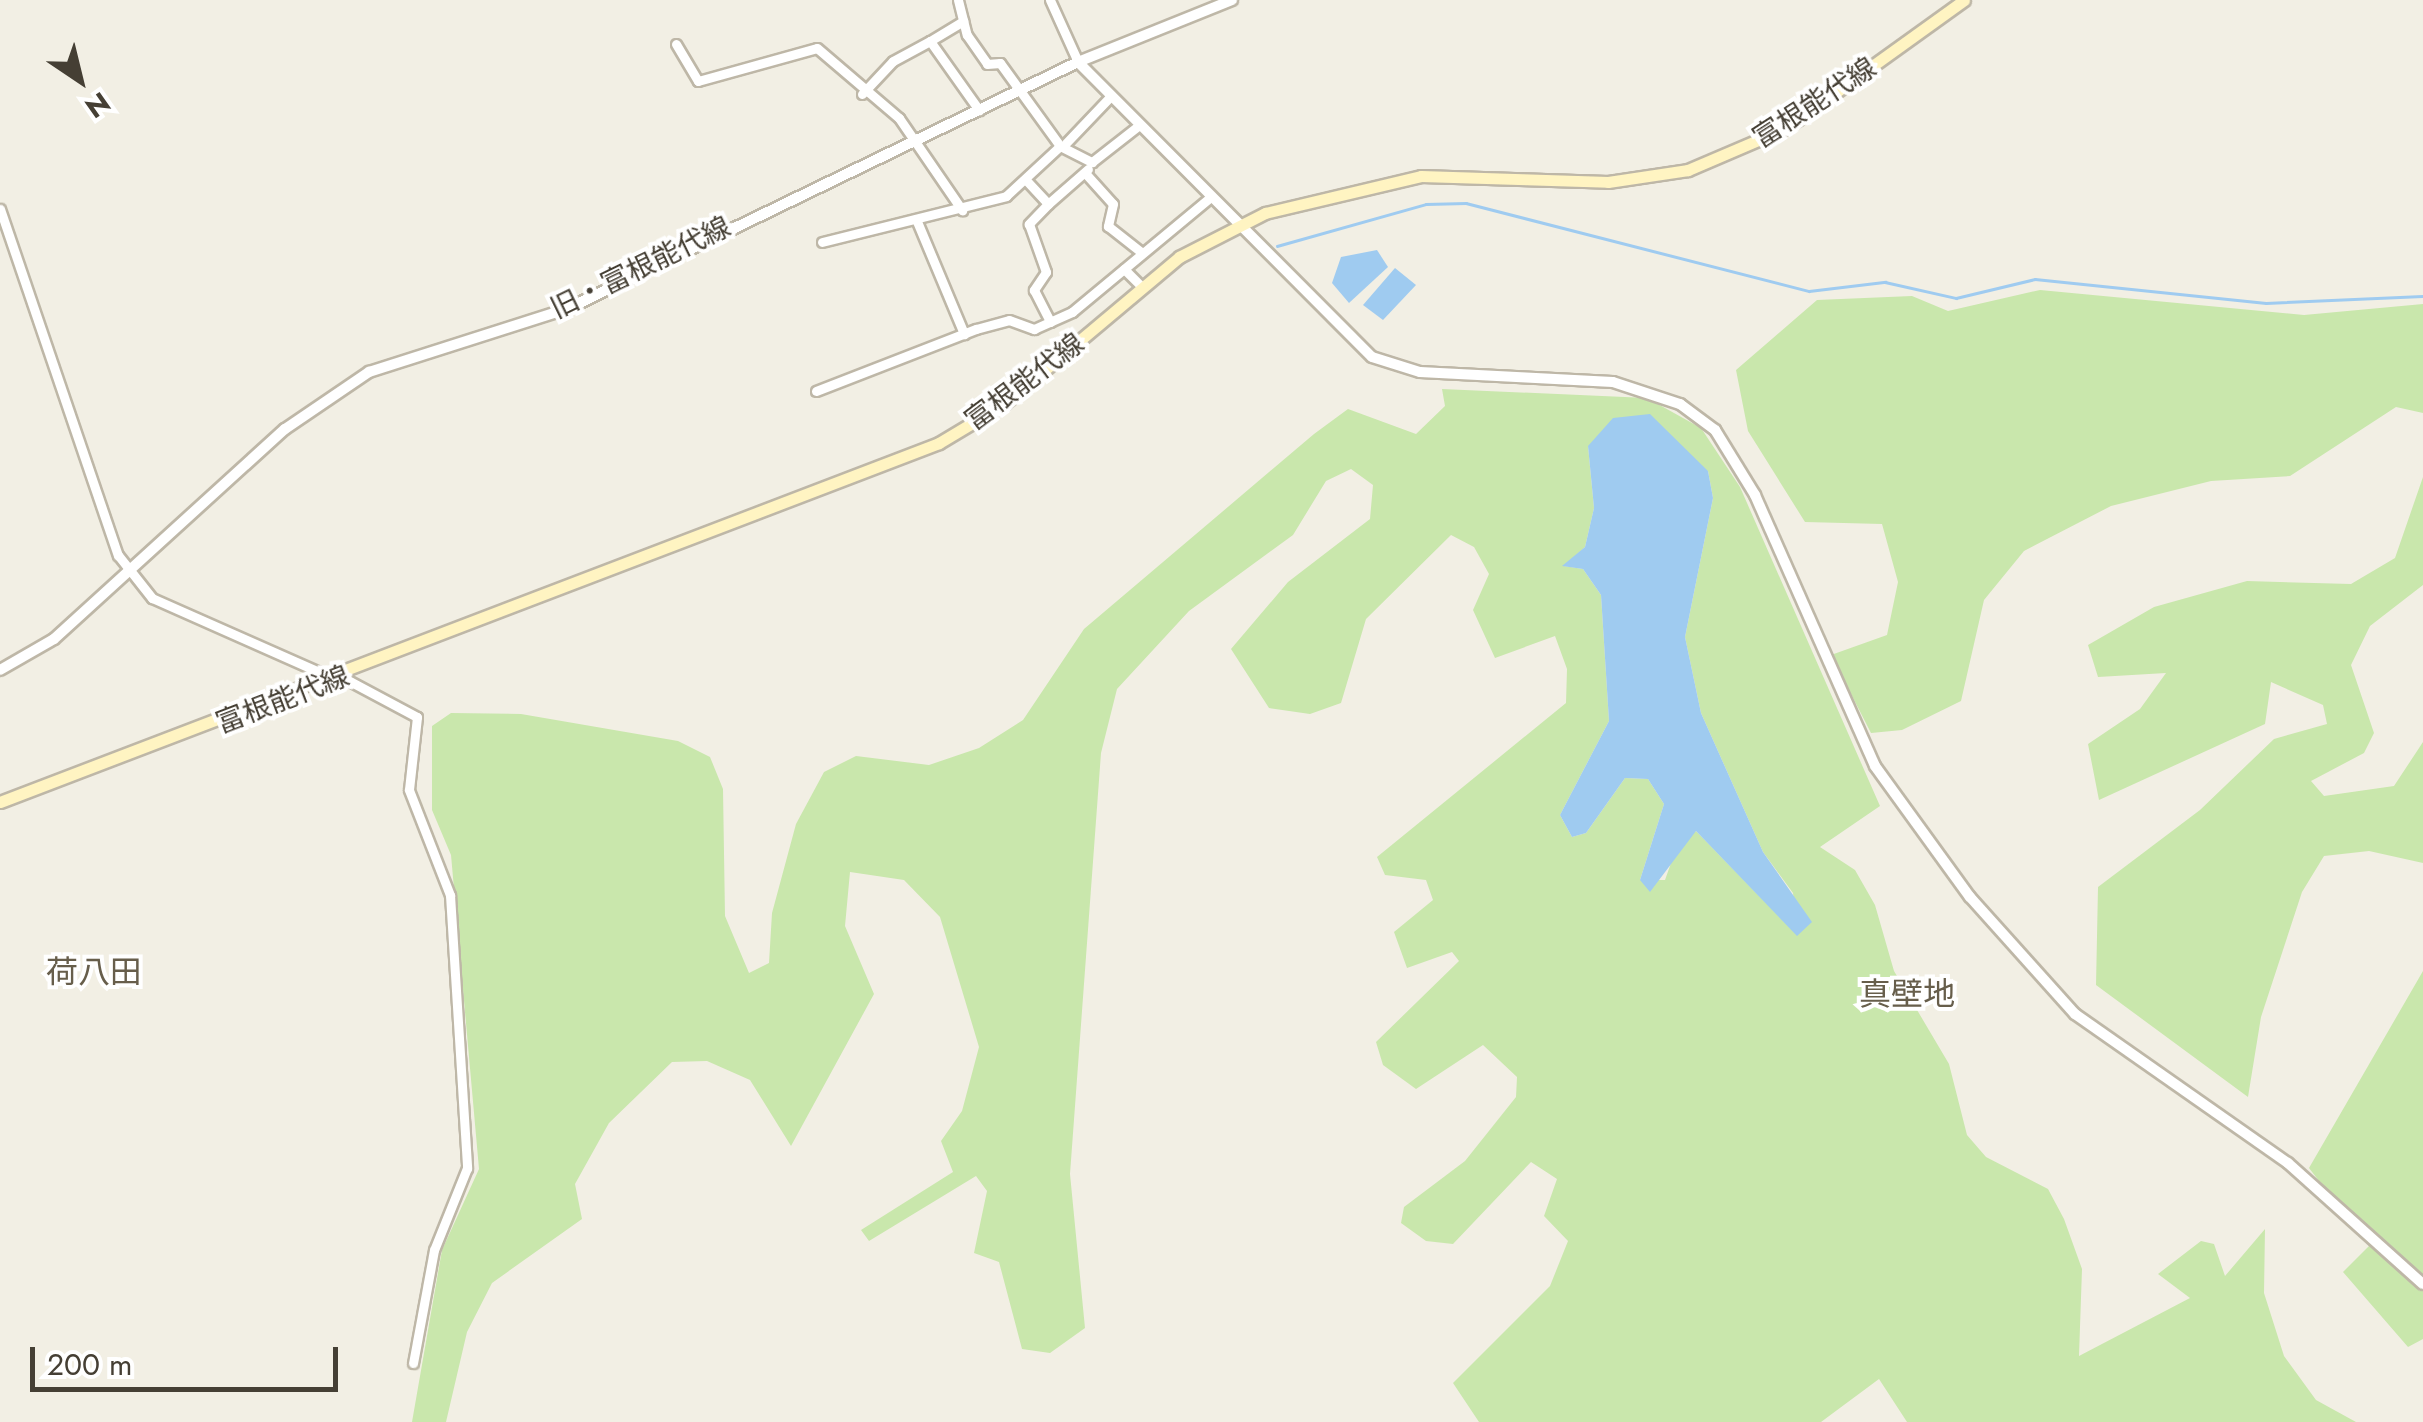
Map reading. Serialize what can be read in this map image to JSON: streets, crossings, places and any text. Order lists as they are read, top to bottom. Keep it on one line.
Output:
{"streets":{"main road":["富根能代線"],"street":["旧・富根能代線"]},"districts":["荷八田","真壁地"],"scale_bar":"200 m","north":"bottom right"}
